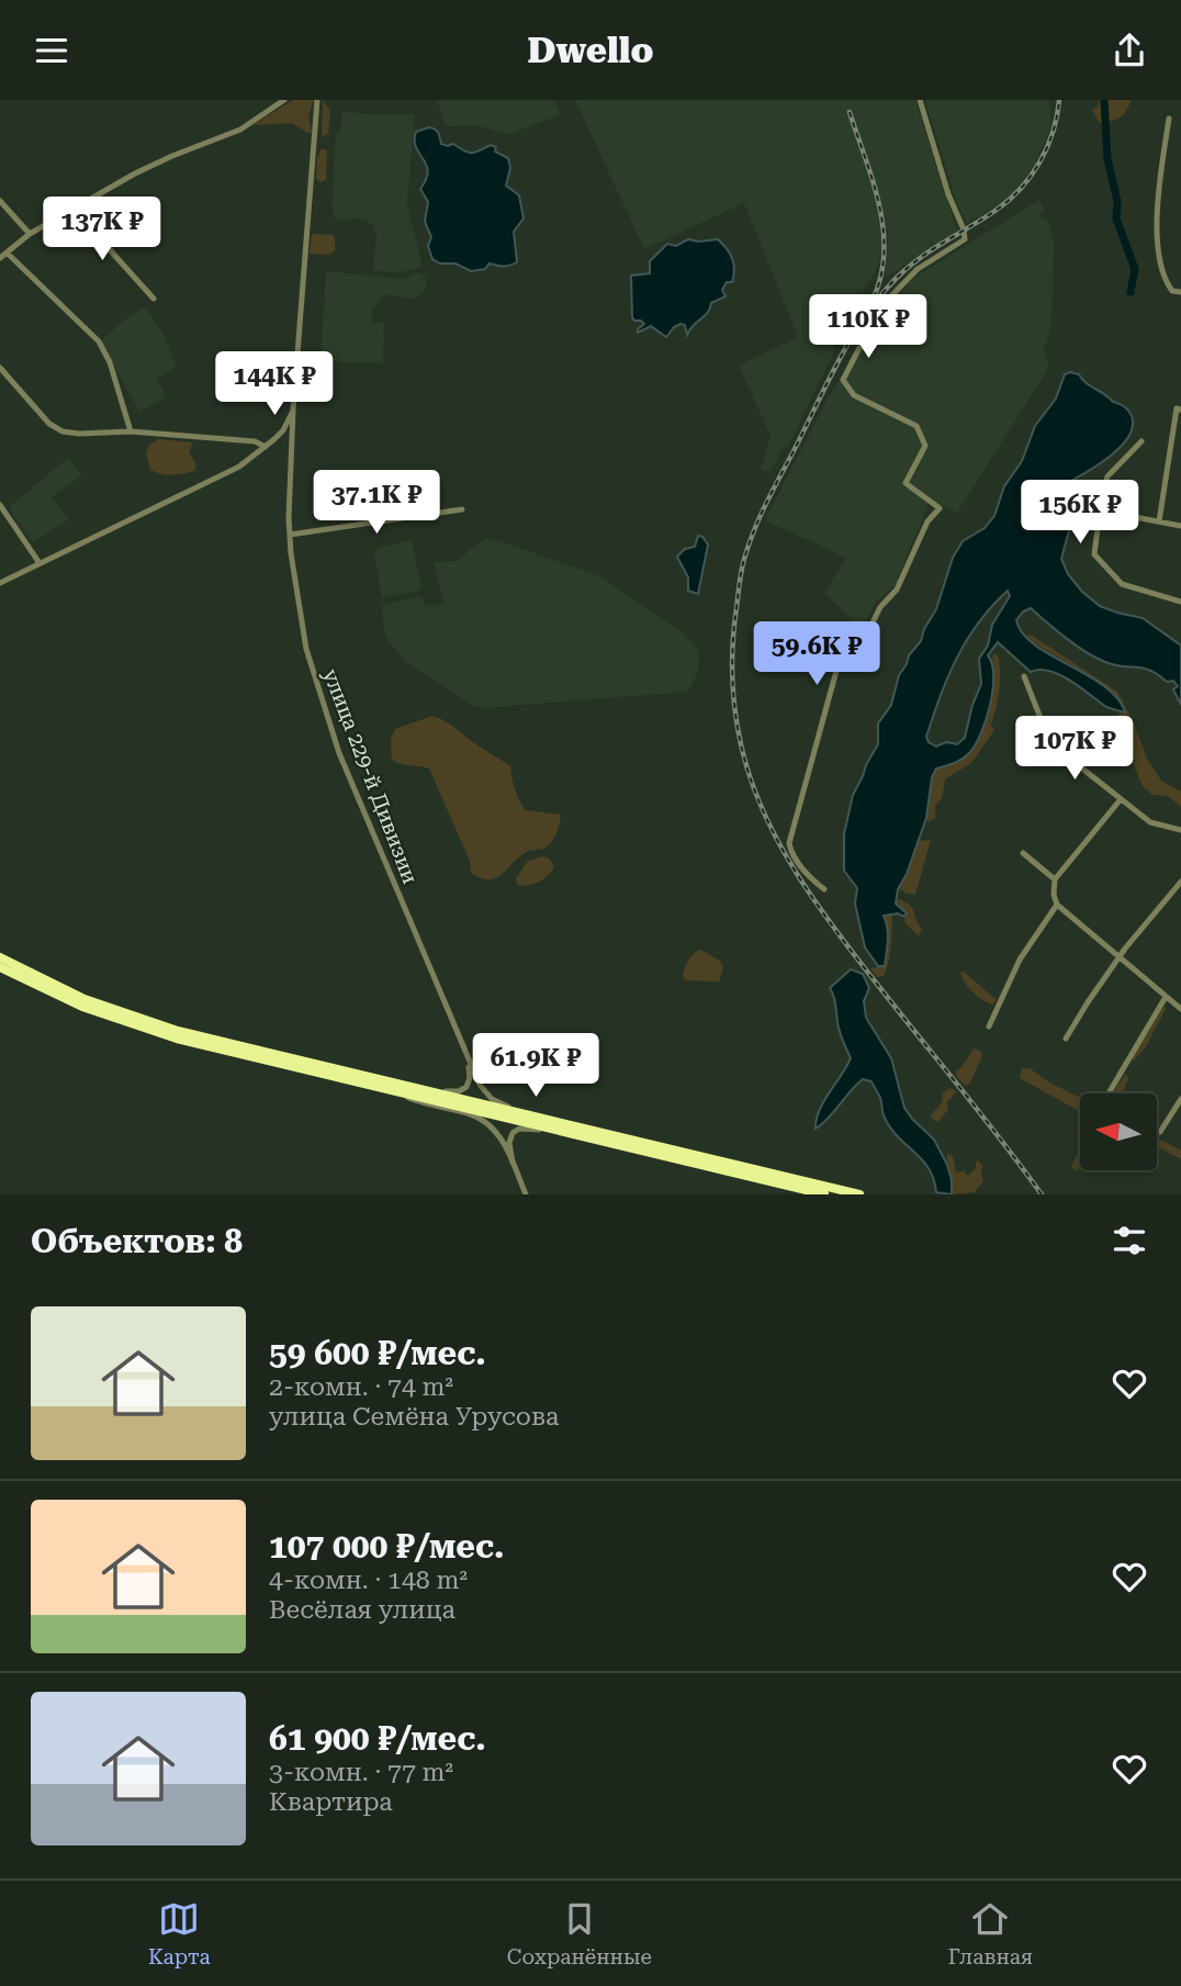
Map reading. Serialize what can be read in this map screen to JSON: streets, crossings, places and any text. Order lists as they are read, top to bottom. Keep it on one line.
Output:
{"streets":{"street":["улица 229-й Дивизии"]},"north":"left","page":{"header":"Dwello","price":["137K ₽","110K ₽","144K ₽","37.1K ₽","156K ₽","59.6K ₽","107K ₽","61.9K ₽"],"heading":"Объектов: 8","list":[{"name":"59 600 ₽/мес.","note":"2-комн. · 74 m² · улица Семёна Урусова"},{"name":"107 000 ₽/мес.","note":"4-комн. · 148 m² · Весёлая улица"},{"name":"61 900 ₽/мес.","note":"3-комн. · 77 m² · Квартира"}],"tabs":["Карта","Сохранённые","Главная"]}}
